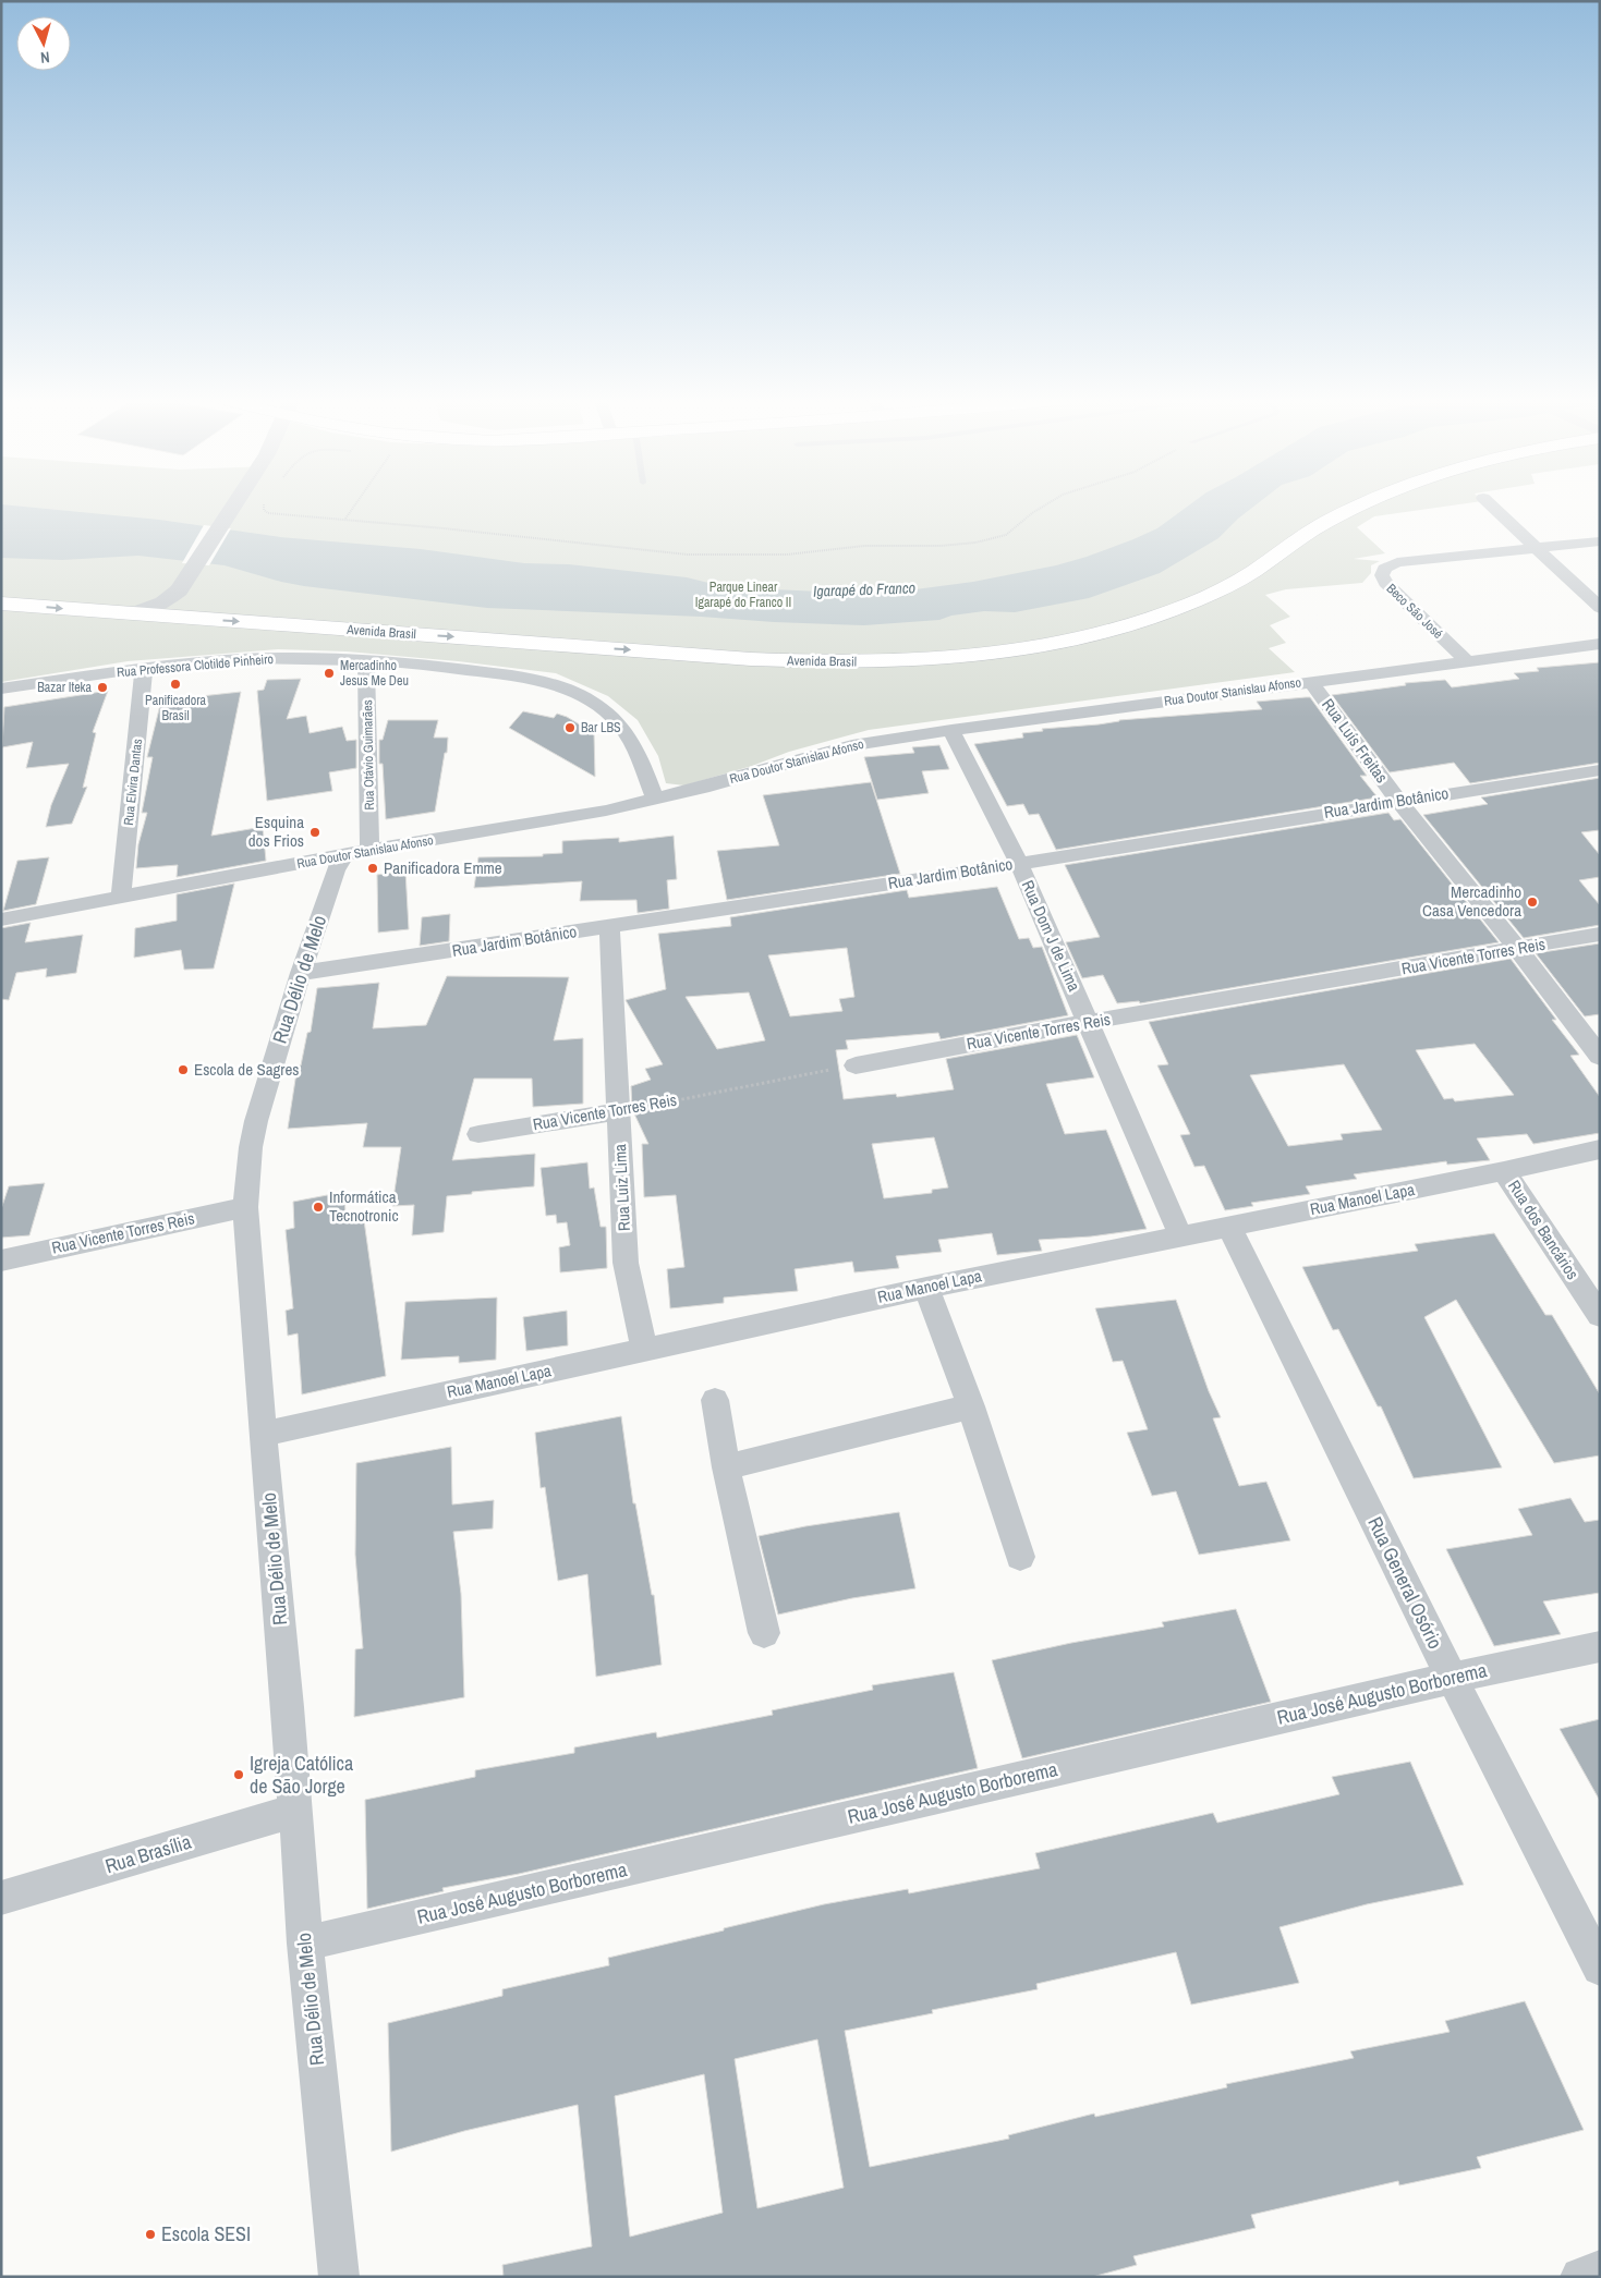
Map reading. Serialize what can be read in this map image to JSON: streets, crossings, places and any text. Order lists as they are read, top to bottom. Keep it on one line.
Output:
{"streets":{"highway":["Avenida Brasil"],"street":["Beco São José","Rua Professora Clotilde Pinheiro","Rua Doutor Stanislau Afonso","Rua Luís Freitas","Rua Otávio Guimarães","Rua Elvira Dantas","Rua Jardim Botânico","Rua Dom J de Lima","Rua Vicente Torres Reis","Rua Délio de Melo","Rua Luiz Lima","Rua Manoel Lapa","Rua dos Bancários","Rua General Osório","Rua José Augusto Borborema","Rua Brasília"]},"crossings":[["Beco São José","Rua Doutor Stanislau Afonso"],["Rua Professora Clotilde Pinheiro","Rua Doutor Stanislau Afonso"],["Rua Professora Clotilde Pinheiro","Rua Otávio Guimarães"],["Rua Professora Clotilde Pinheiro","Rua Elvira Dantas"],["Rua Doutor Stanislau Afonso","Rua Luís Freitas"],["Rua Doutor Stanislau Afonso","Rua Otávio Guimarães"],["Rua Doutor Stanislau Afonso","Rua Elvira Dantas"],["Rua Doutor Stanislau Afonso","Rua Dom J de Lima"],["Rua Doutor Stanislau Afonso","Rua Délio de Melo"],["Rua Luís Freitas","Rua Jardim Botânico"],["Rua Luís Freitas","Rua Vicente Torres Reis"],["Rua Otávio Guimarães","Rua Délio de Melo"],["Rua Jardim Botânico","Rua Dom J de Lima"],["Rua Jardim Botânico","Rua Délio de Melo"],["Rua Jardim Botânico","Rua Luiz Lima"],["Rua Dom J de Lima","Rua Vicente Torres Reis"],["Rua Dom J de Lima","Rua Manoel Lapa"],["Rua Vicente Torres Reis","Rua Délio de Melo"],["Rua Vicente Torres Reis","Rua Luiz Lima"],["Rua Délio de Melo","Rua Manoel Lapa"],["Rua Délio de Melo","Rua José Augusto Borborema"],["Rua Délio de Melo","Rua Brasília"],["Rua Luiz Lima","Rua Manoel Lapa"],["Rua Manoel Lapa","Rua dos Bancários"],["Rua Manoel Lapa","Rua General Osório"],["Rua General Osório","Rua José Augusto Borborema"]],"one_way":["Avenida Brasil"],"water":["Igarapé do Franco"],"parks":["Parque Linear Igarapé do Franco II"],"places":["Mercadinho Jesus Me Deu","Panificadora Brasil","Bazar Iteka","Bar LBS","Esquina dos Frios","Panificadora Emme","Mercadinho Casa Vencedora","Escola de Sagres","Informática Tecnotronic","Igreja Católica de São Jorge","Escola SESI"],"north":"bottom"}
